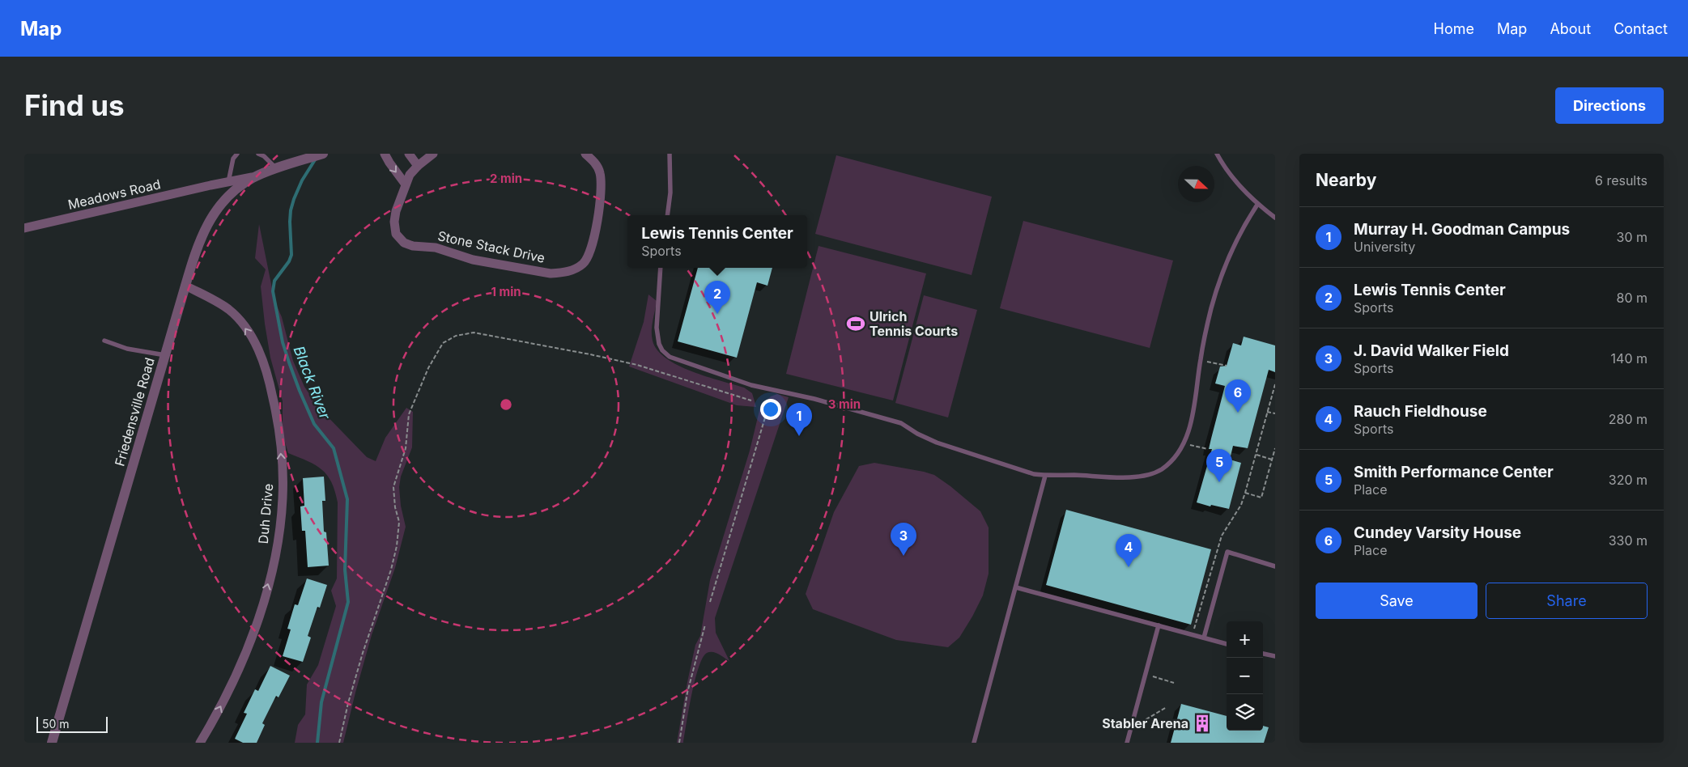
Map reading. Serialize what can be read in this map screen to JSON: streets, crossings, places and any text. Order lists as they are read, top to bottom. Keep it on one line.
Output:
{"streets":{"street":["Meadows Road","Stone Stack Drive","Friedensville Road","Duh Drive"]},"crossings":[["Meadows Road","Friedensville Road"],["Friedensville Road","Duh Drive"]],"one_way":["Duh Drive"],"water":["Black River"],"places":{"sports":["Ulrich Tennis Courts"],"building":["Stabler Arena"]},"scale_bar":"50 m","north":"right","page":{"header":"Map","nav":["Home","Map","About","Contact"],"buttons":["Directions",["Save","Share"]],"title":"Find us","heading":["Nearby","6 results"],"list":[{"mark":"1","name":"Murray H. Goodman Campus","note":"University","value":"30 m"},{"mark":"2","name":"Lewis Tennis Center","note":"Sports","value":"80 m"},{"mark":"3","name":"J. David Walker Field","note":"Sports","value":"140 m"},{"mark":"4","name":"Rauch Fieldhouse","note":"Sports","value":"280 m"},{"mark":"5","name":"Smith Performance Center","note":"Place","value":"320 m"},{"mark":"6","name":"Cundey Varsity House","note":"Place","value":"330 m"}],"popup":["Lewis Tennis Center","Sports"],"pins":["2","6","1","5","3","4"],"map_buttons":["+","−"],"scale":"50 m"},"rings":["2 min","1 min","3 min"]}
